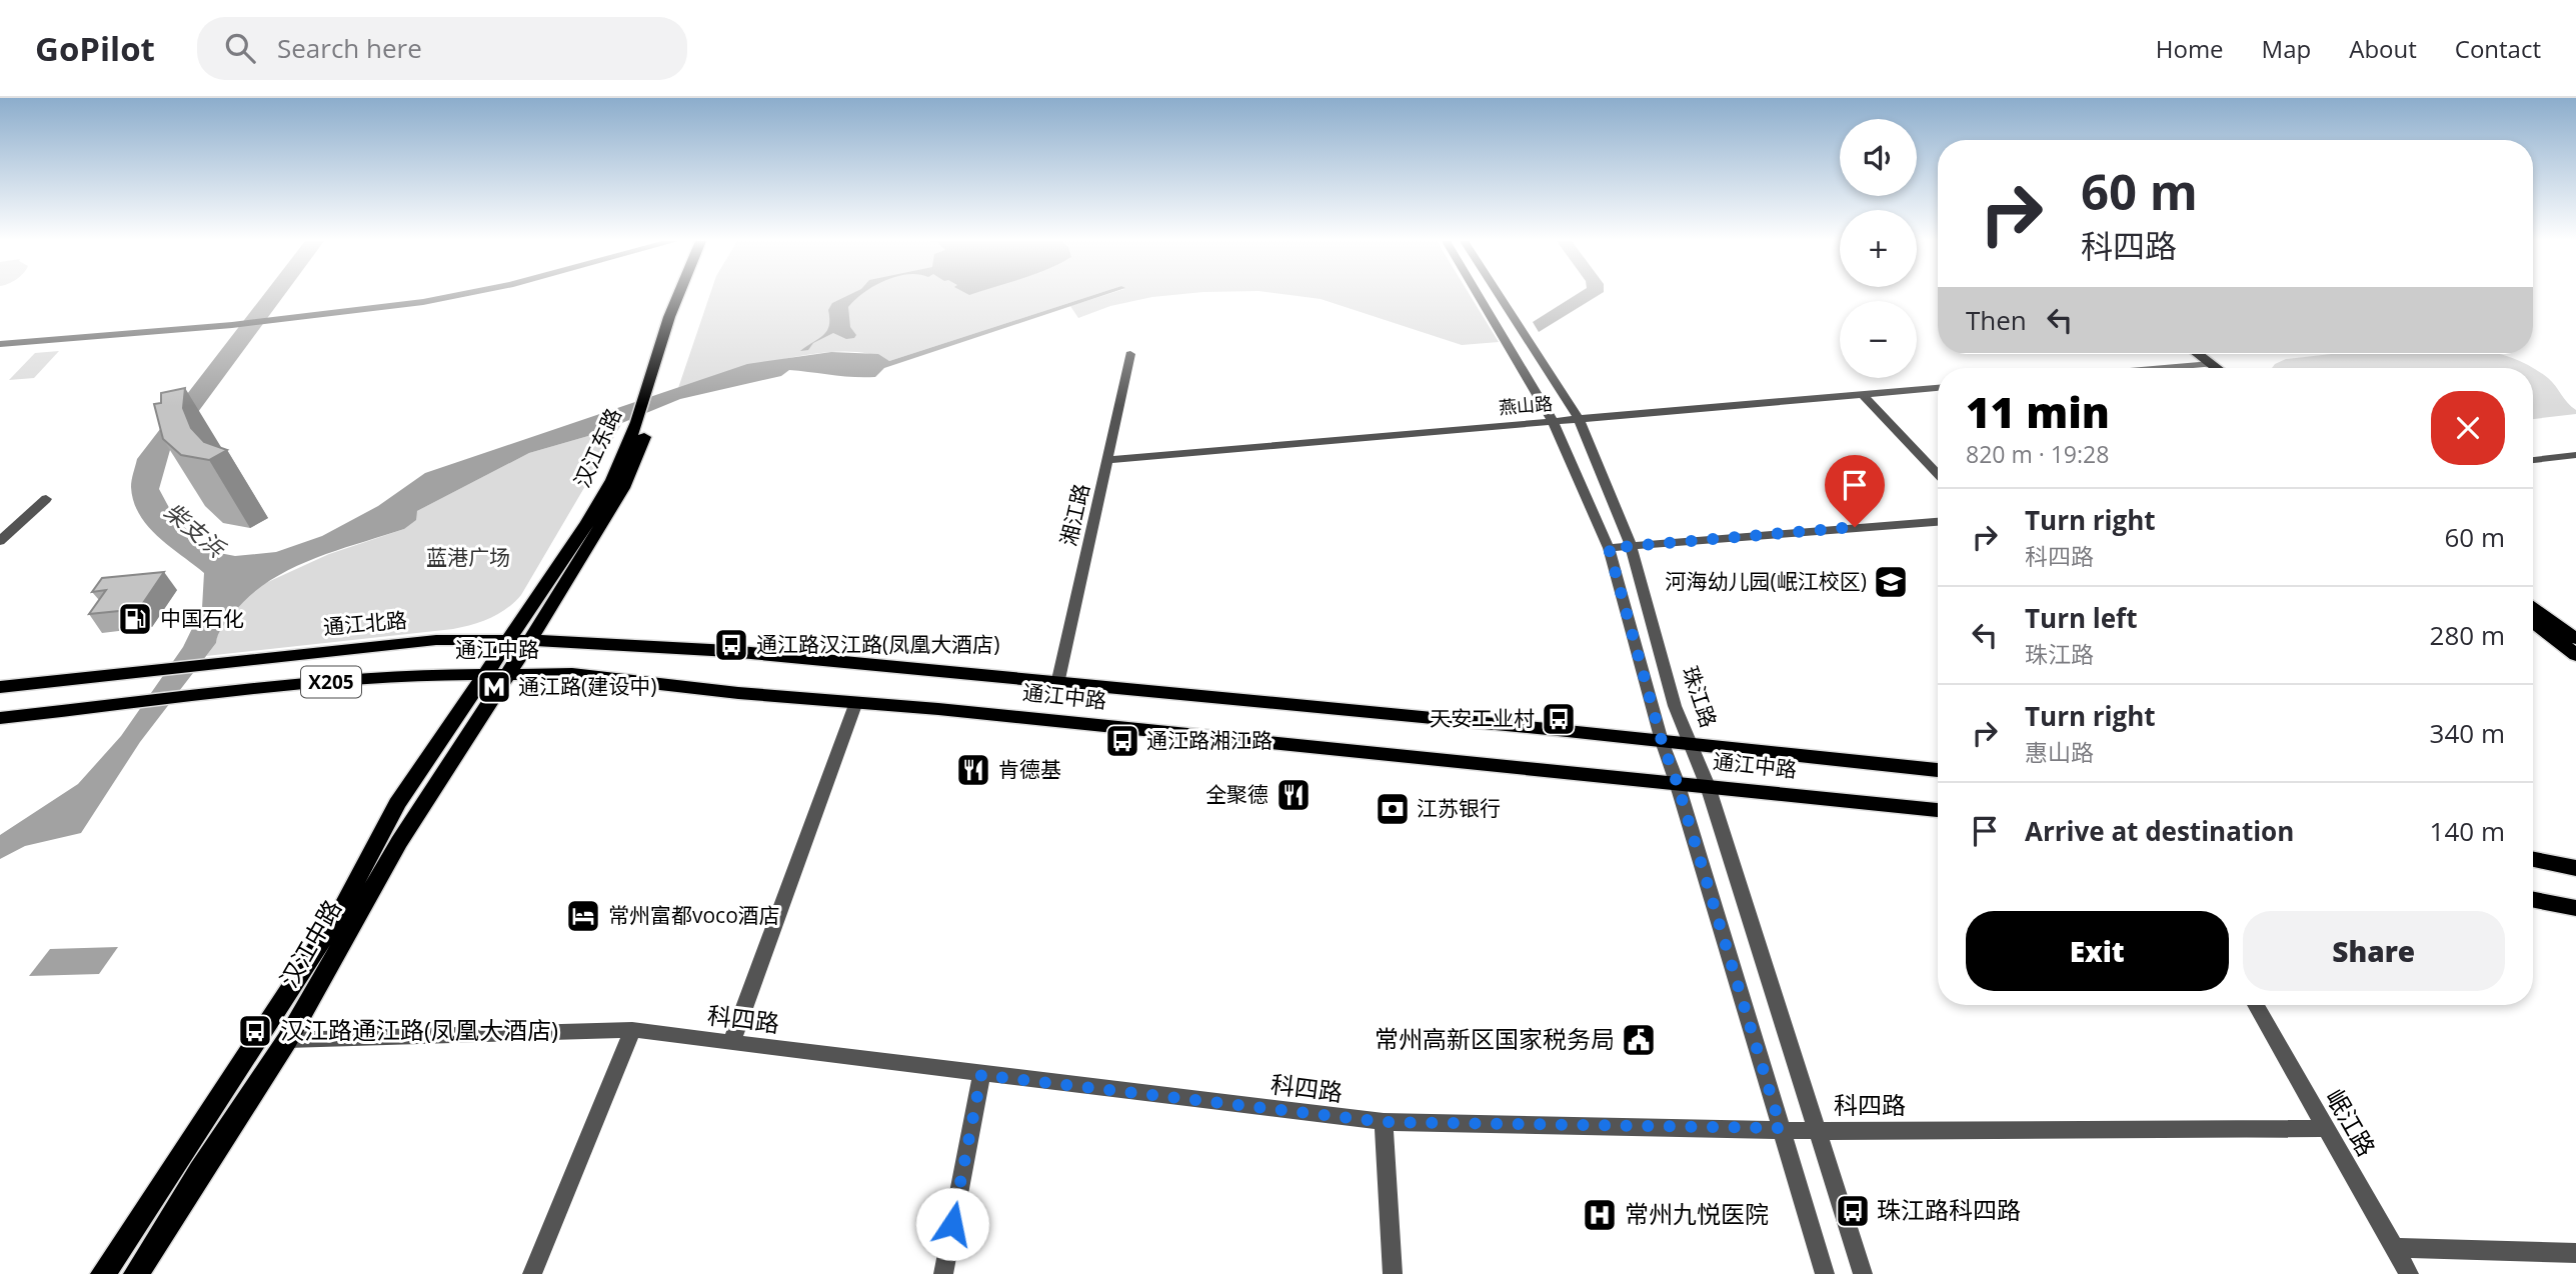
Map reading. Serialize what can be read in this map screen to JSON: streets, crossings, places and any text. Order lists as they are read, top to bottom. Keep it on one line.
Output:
{"streets":{"main road":["汉江东路","通江北路","通江中路","X205","汉江中路"],"street":["燕山路","湘江路","珠江路","科四路","岷江路"]},"crossings":[["燕山路","湘江路"],["燕山路","珠江路"],["汉江东路","通江北路"],["汉江东路","通江中路"],["汉江东路","汉江中路"],["湘江路","通江中路"],["通江北路","通江中路"],["通江北路","汉江中路"],["通江中路","珠江路"],["通江中路","汉江中路"],["珠江路","科四路"],["汉江中路","科四路"],["科四路","岷江路"]],"water":["柴支浜"],"parks":["蓝港广场"],"places":{"school or university":["河海幼儿园(岷江校区)"],"fuel station":["中国石化"],"bus stop":["通江路汉江路(凤凰大酒店)","天安工业村","通江路湘江路","汉江路通江路(凤凰大酒店)","珠江路科四路"],"metro station":["通江路(建设中)"],"restaurant":["肯德基","全聚德"],"bank":["江苏银行"],"hotel":["常州富都voco酒店"],"public building":["常州高新区国家税务局"],"hospital":["常州九悦医院"]},"page":{"header":"GoPilot","search":"Search here","nav":["Home","Map","About","Contact"],"map_buttons":["+","−"],"turn":["60 m","科四路"],"then":"Then","heading":["11 min","820 m · 19:28"],"list":[{"name":"Turn right","note":"科四路","value":"60 m"},{"name":"Turn left","note":"珠江路","value":"280 m"},{"name":"Turn right","note":"惠山路","value":"340 m"},{"name":"Arrive at destination","value":"140 m"}],"buttons":["Exit","Share"]}}
